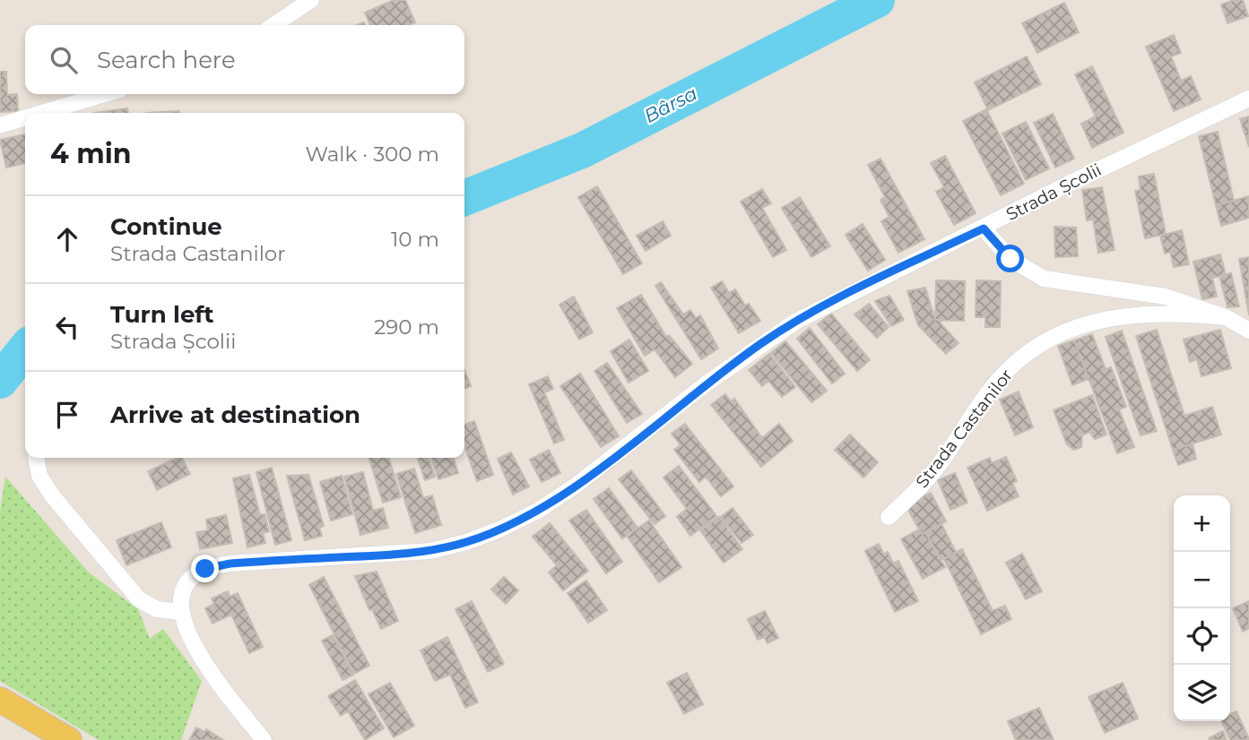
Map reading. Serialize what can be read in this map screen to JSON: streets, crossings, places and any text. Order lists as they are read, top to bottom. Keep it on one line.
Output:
{"streets":{"street":["Strada Școlii","Strada Castanilor"]},"crossings":[["Strada Școlii","Strada Castanilor"]],"water":["Bârsa"],"page":{"search":"Search here","heading":["4 min","Walk · 300 m"],"list":[["Continue","Strada Castanilor","10 m"],["Turn left","Strada Școlii","290 m"],"Arrive at destination"],"map_buttons":["+","−"]}}
